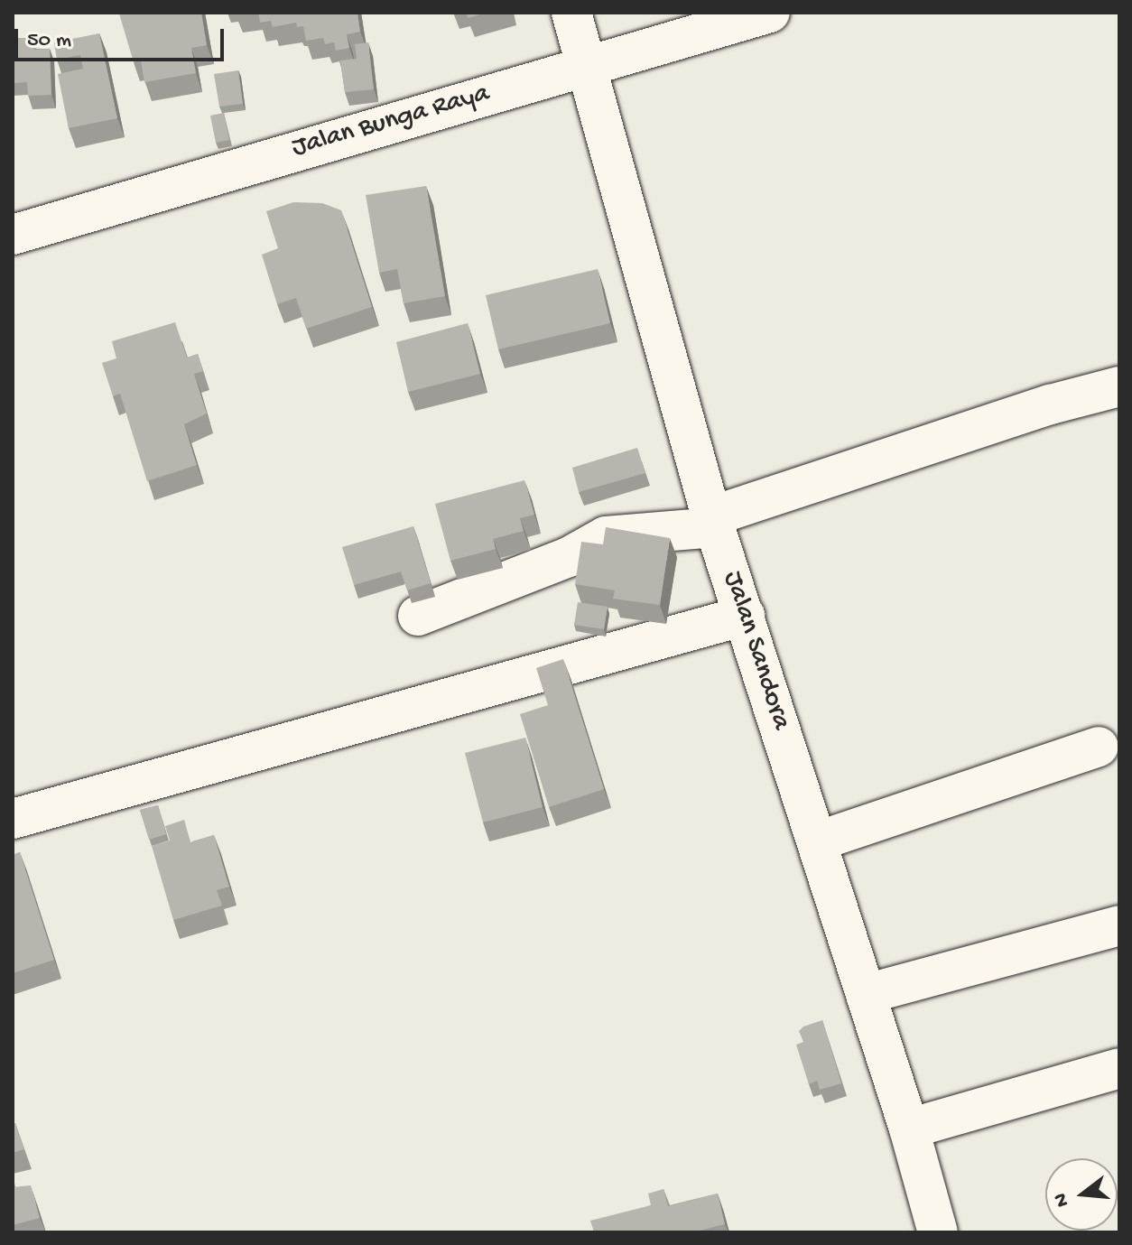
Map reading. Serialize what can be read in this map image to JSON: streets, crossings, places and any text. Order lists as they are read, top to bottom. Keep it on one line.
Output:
{"streets":{"street":["Jalan Bunga Raya","Jalan Sandora"]},"crossings":[["Jalan Bunga Raya","Jalan Sandora"]],"scale_bar":"50 m","north":"left"}
